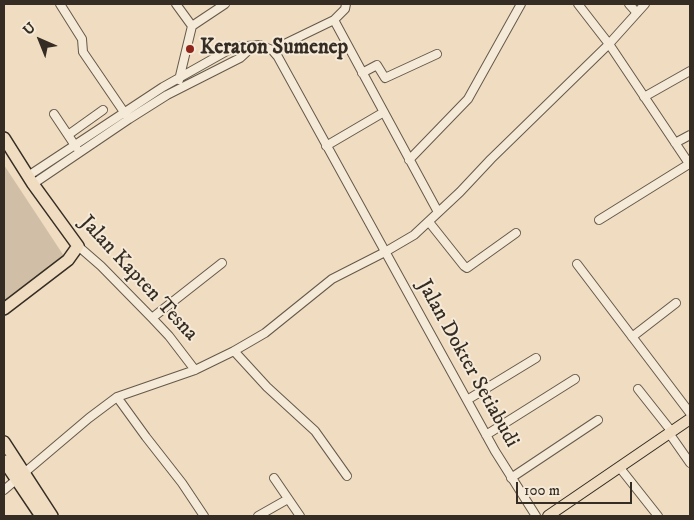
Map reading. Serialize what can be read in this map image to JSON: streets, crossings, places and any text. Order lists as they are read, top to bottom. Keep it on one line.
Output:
{"streets":{"highway":["Jalan Kapten Tesna"],"street":["Jalan Dokter Setiabudi"]},"places":["Keraton Sumenep"],"scale_bar":"100 m","north":"top left"}
